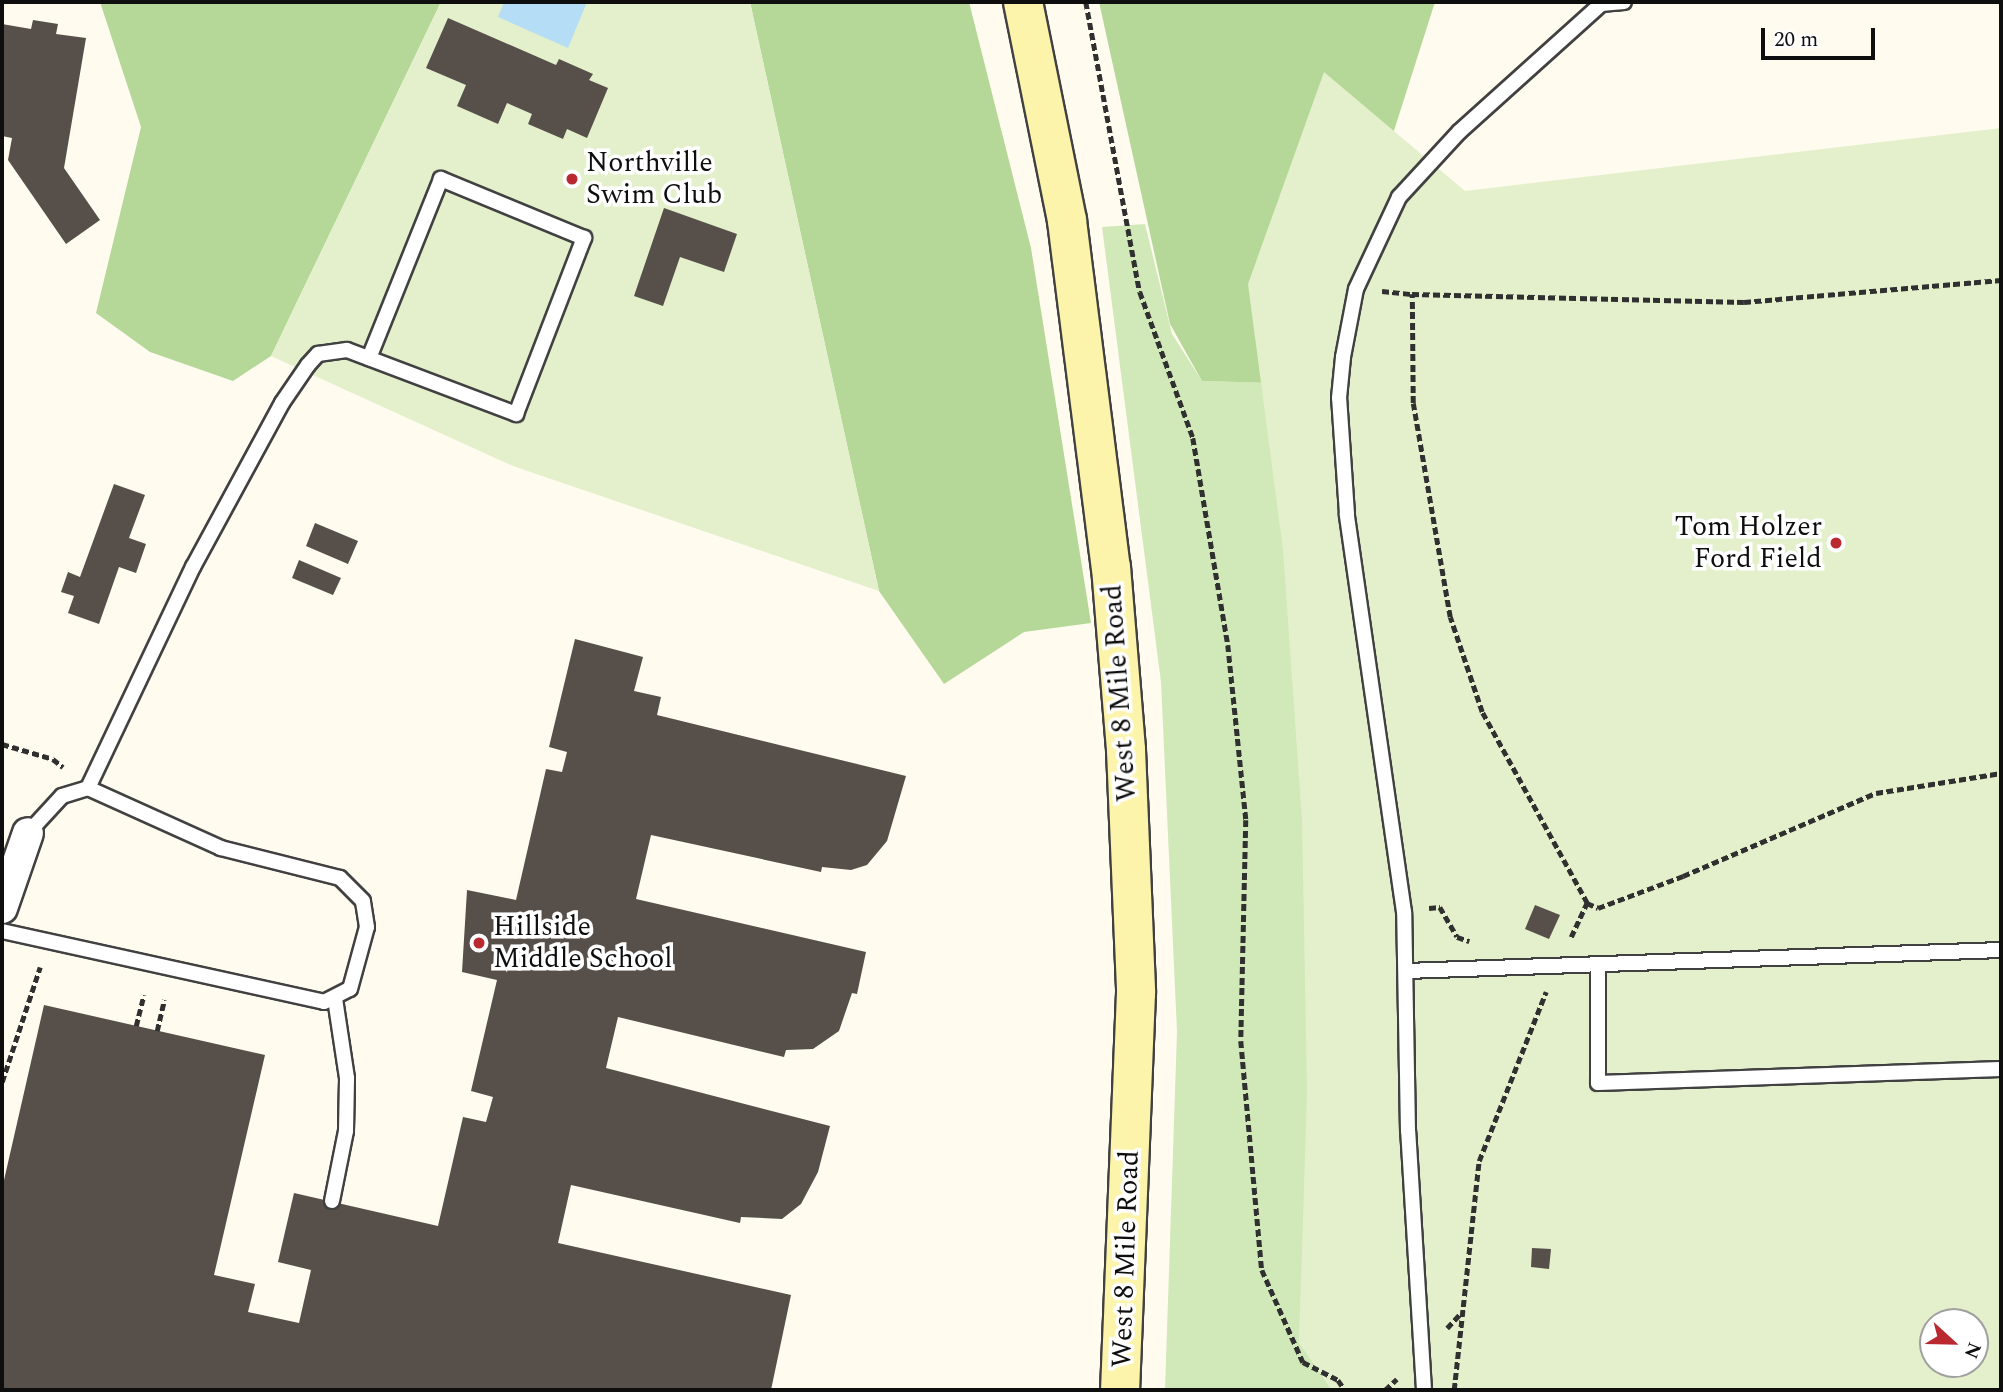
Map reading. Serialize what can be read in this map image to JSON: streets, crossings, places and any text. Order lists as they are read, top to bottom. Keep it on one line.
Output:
{"streets":{"main road":["West 8 Mile Road"]},"places":["Northville Swim Club","Tom Holzer Ford Field","Hillside Middle School"],"scale_bar":"20 m","north":"right"}
